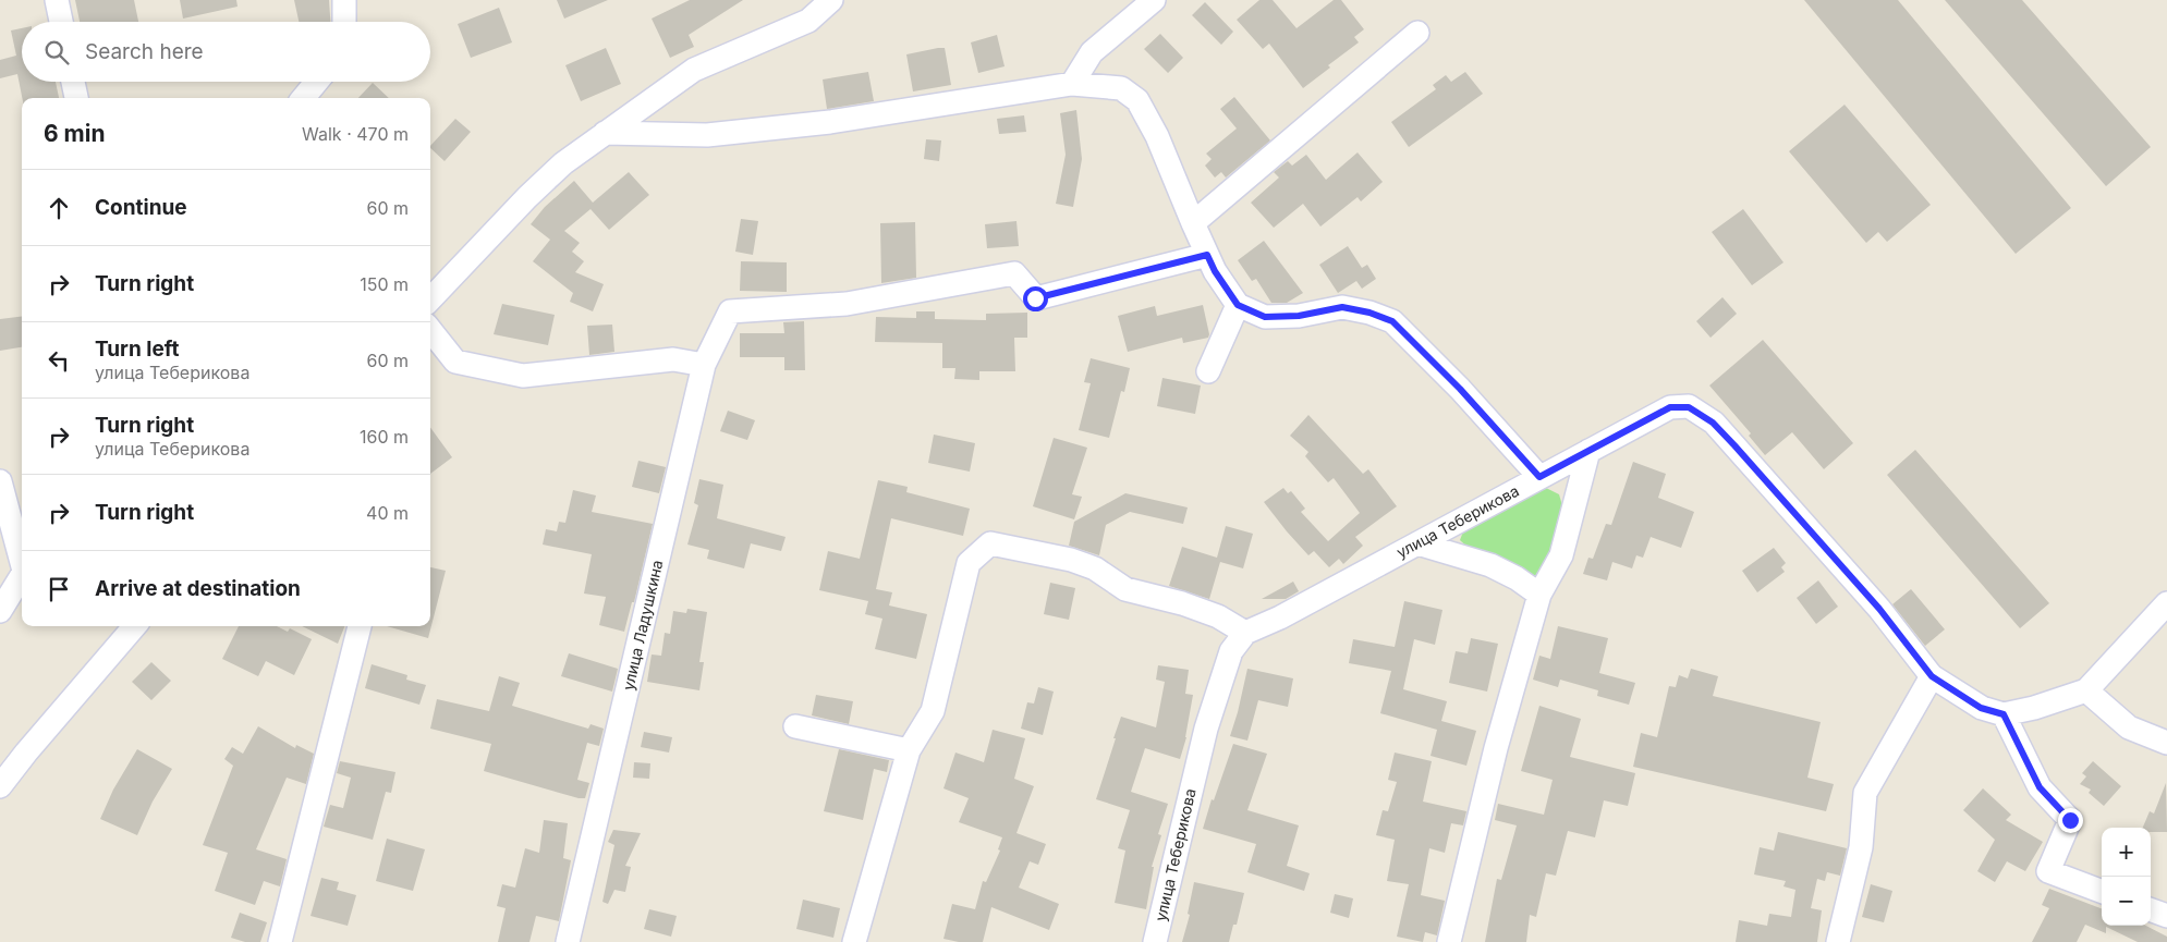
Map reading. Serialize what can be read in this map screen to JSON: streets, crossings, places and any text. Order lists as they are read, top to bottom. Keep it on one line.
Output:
{"streets":{"street":["улица Теберикова","улица Ладушкина"]},"page":{"search":"Search here","heading":["6 min","Walk · 470 m"],"list":[["Continue","60 m"],["Turn right","150 m"],["Turn left","улица Теберикова","60 m"],["Turn right","улица Теберикова","160 m"],["Turn right","40 m"],"Arrive at destination"],"map_buttons":["+","−"]}}
